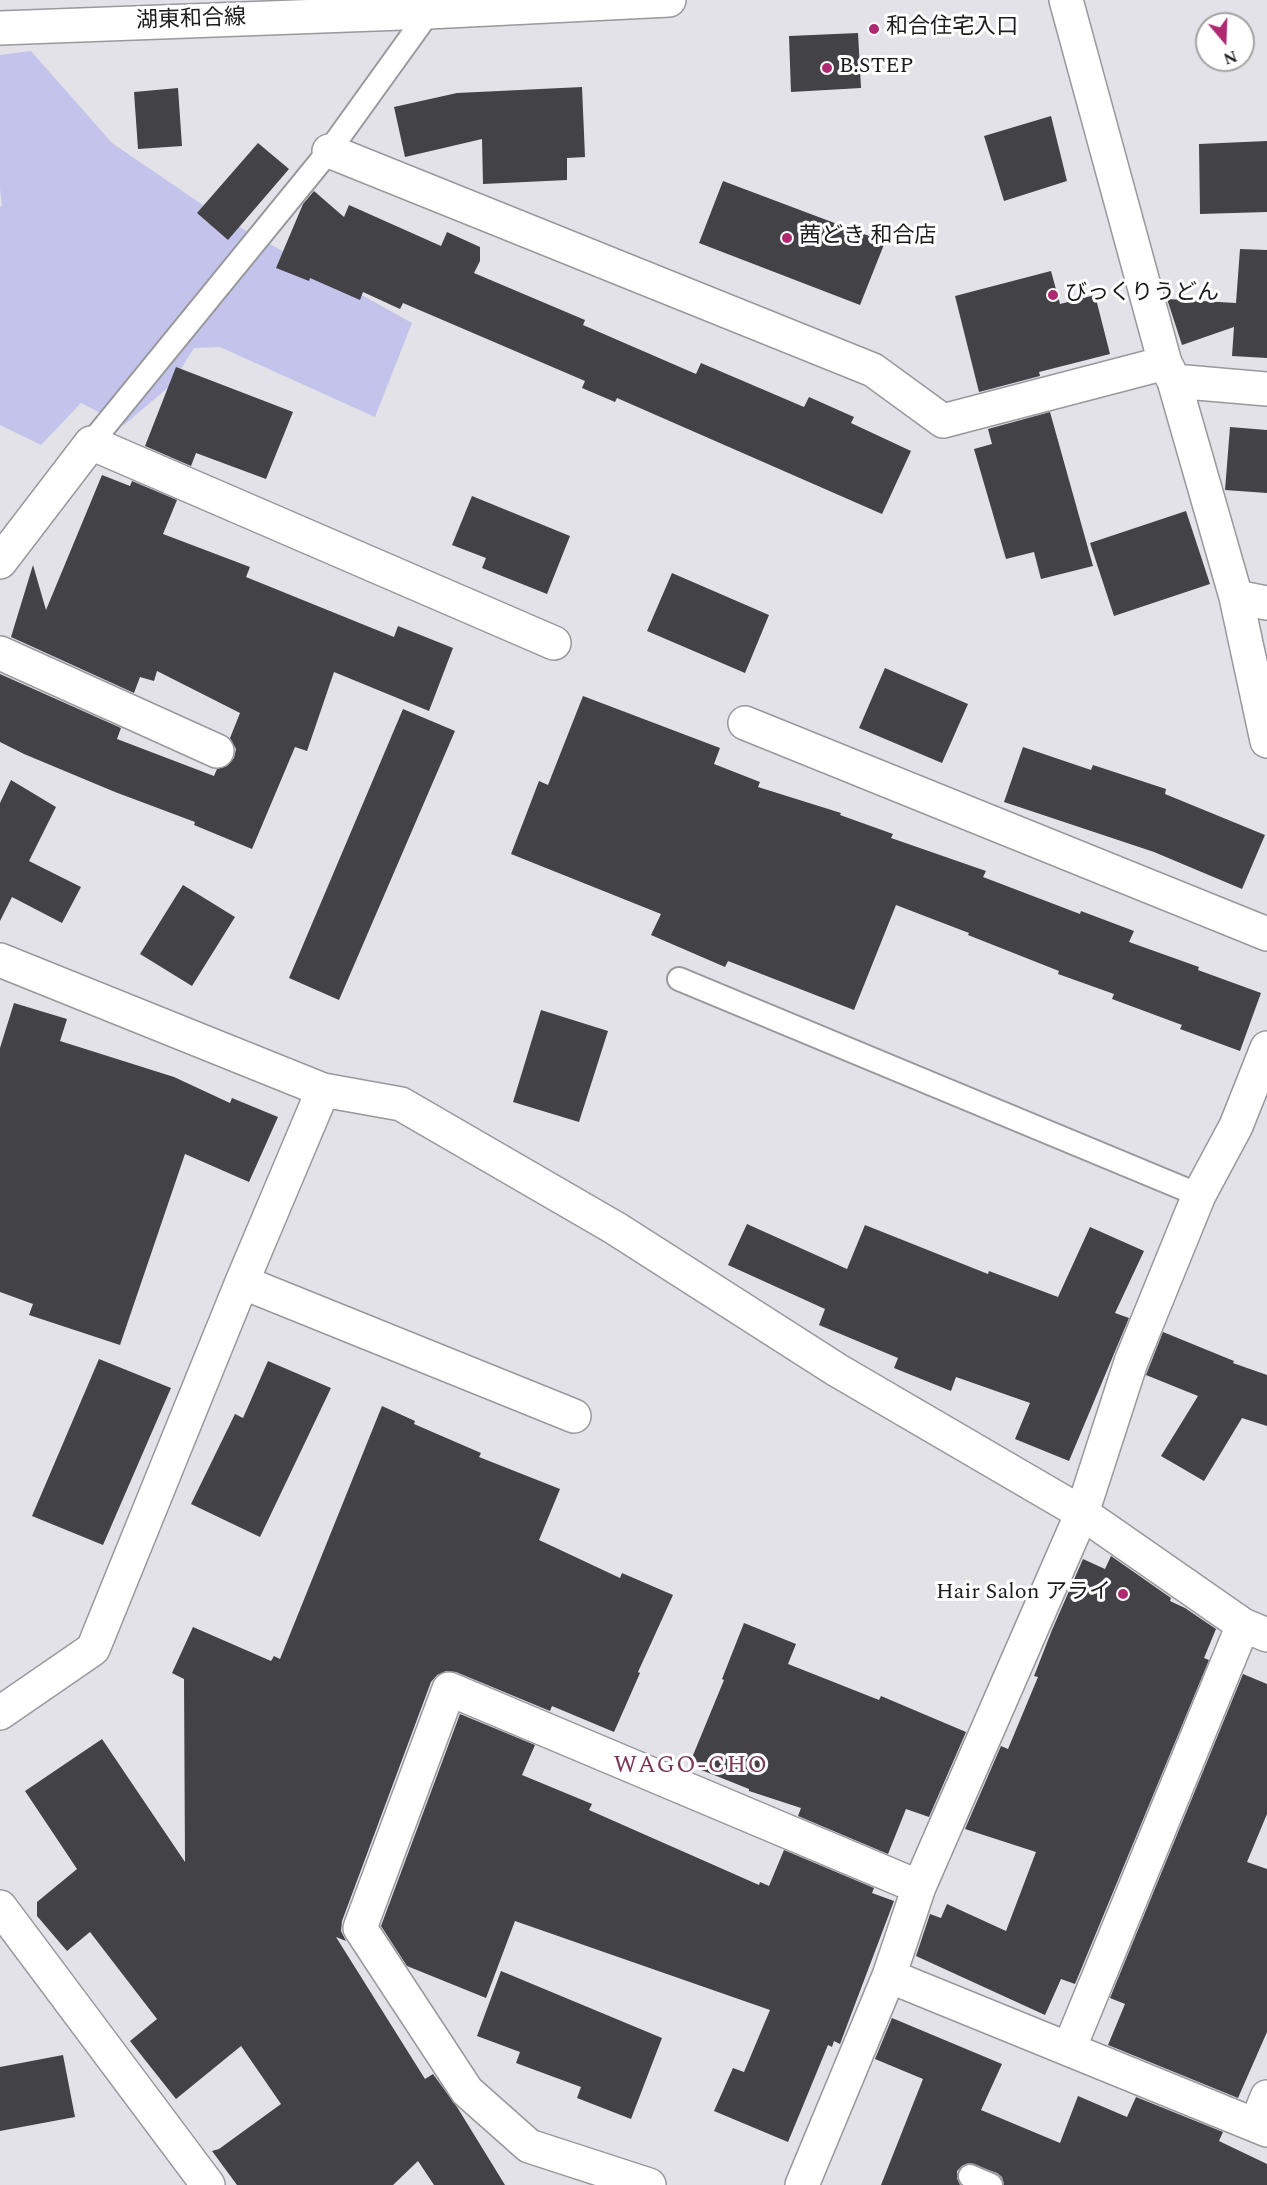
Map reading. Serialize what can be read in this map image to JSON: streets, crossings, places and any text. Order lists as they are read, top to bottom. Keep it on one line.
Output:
{"streets":{"street":["湖東和合線"]},"districts":["WAGO-CHO"],"places":["和合住宅入口","B.STEP","茜どき 和合店","びっくりうどん","Hair Salon アライ"],"north":"bottom"}
